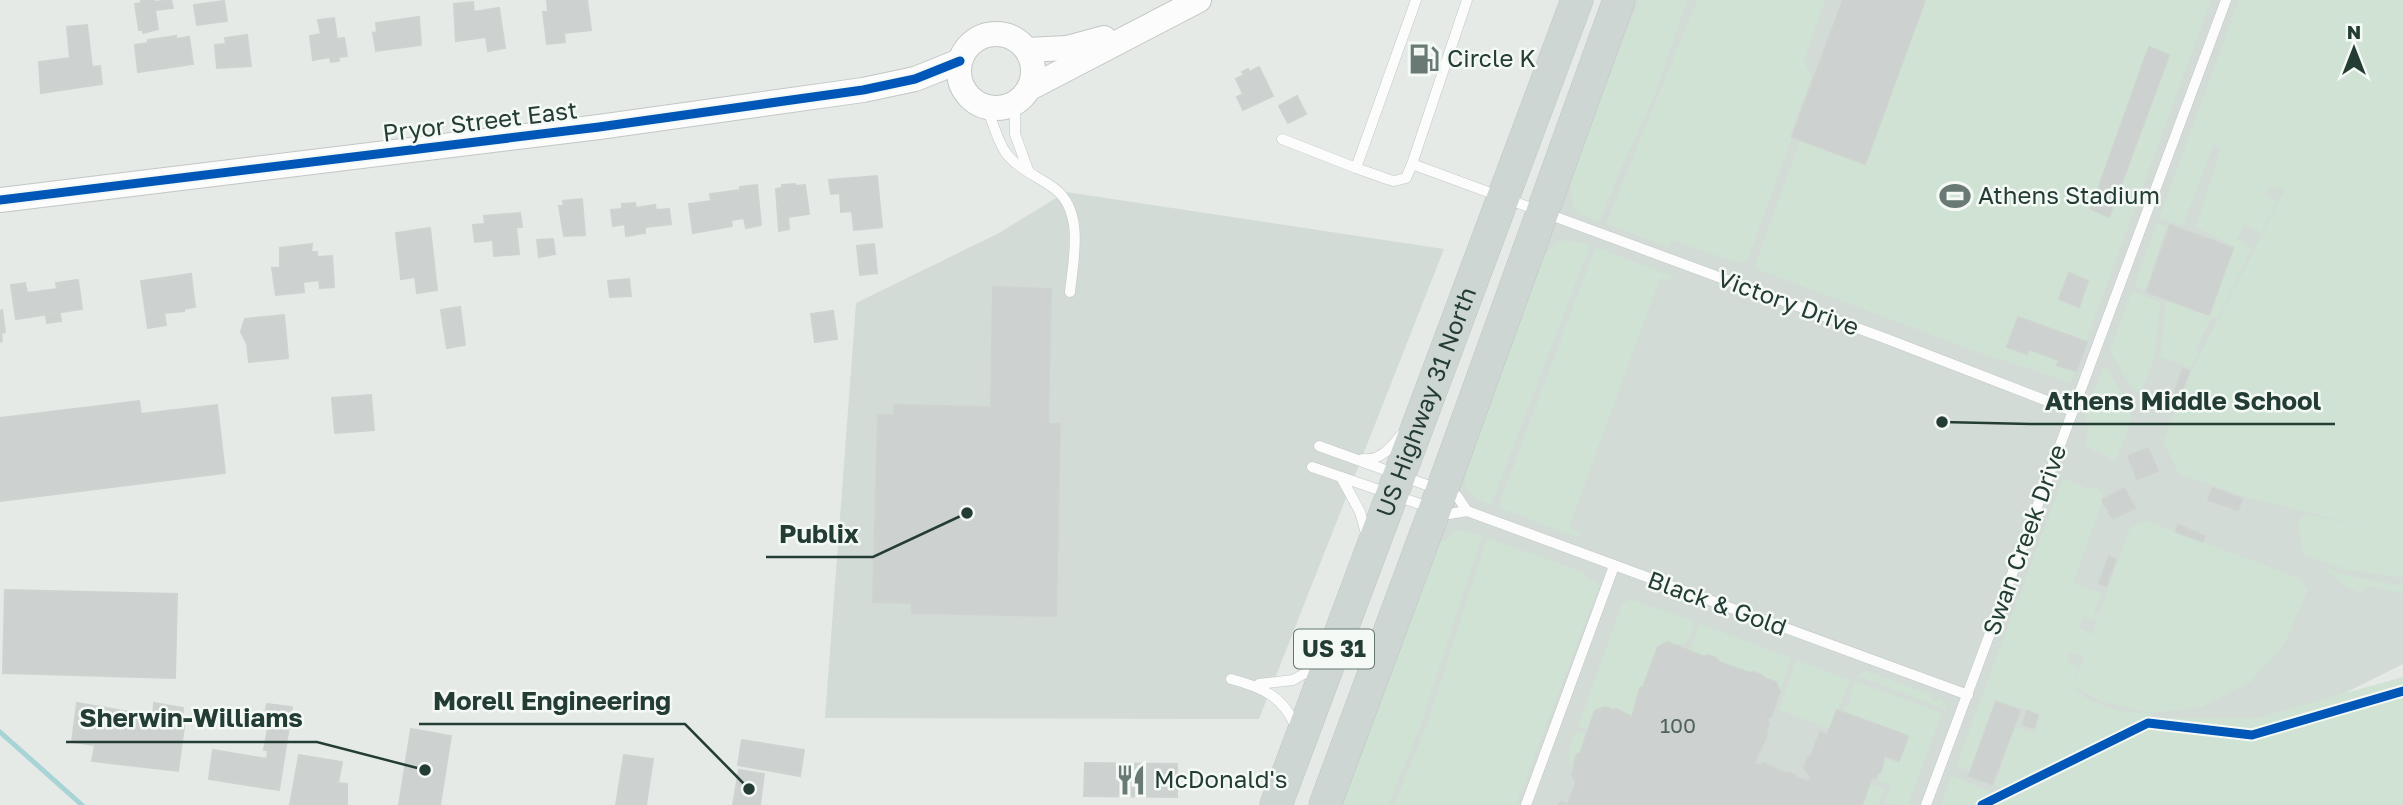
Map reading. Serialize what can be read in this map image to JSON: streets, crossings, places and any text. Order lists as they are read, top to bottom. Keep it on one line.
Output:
{"streets":{"main road":["US Highway 31 North","US 31"],"street":["Pryor Street East"],"lane":["Victory Drive","Swan Creek Drive","Black & Gold"]},"crossings":[["Victory Drive","US Highway 31 North"],["Victory Drive","Swan Creek Drive"],["US Highway 31 North","Black & Gold"],["Swan Creek Drive","Black & Gold"]],"places":{"fuel station":["Circle K"],"sports":["Athens Stadium"],"other":["Athens Middle School","Publix","Sherwin-Williams","Morell Engineering"],"restaurant":["McDonald's"]},"house_numbers":["100"],"north":"top"}
